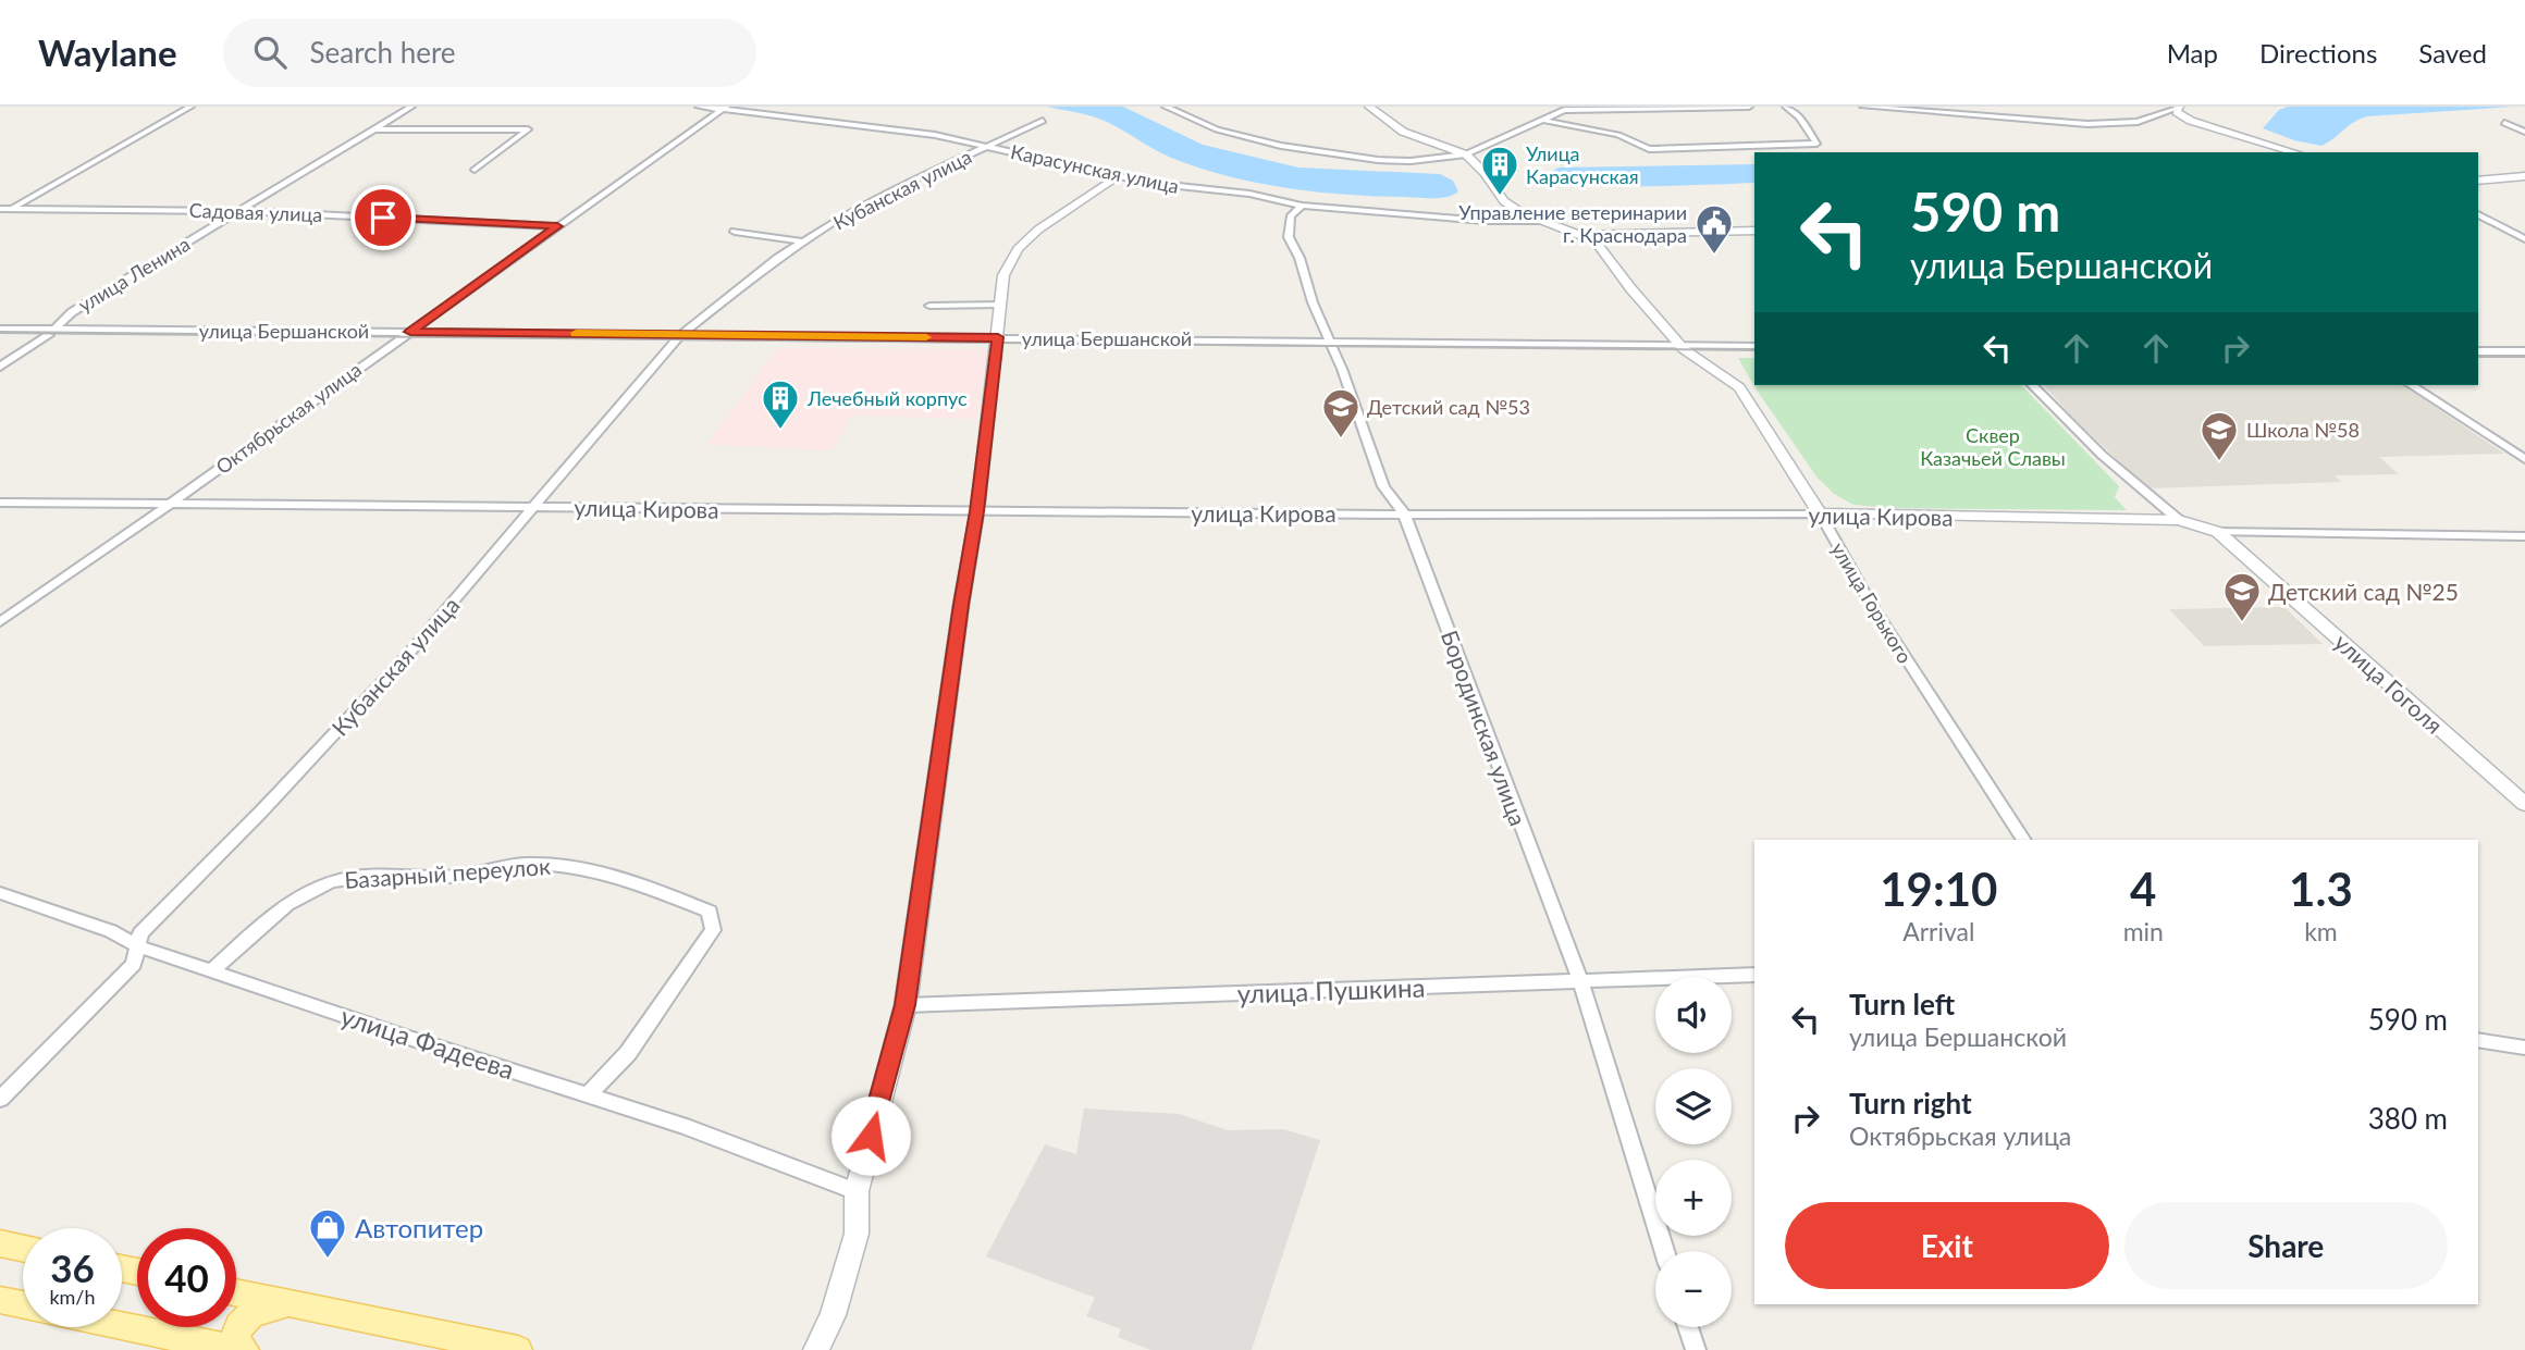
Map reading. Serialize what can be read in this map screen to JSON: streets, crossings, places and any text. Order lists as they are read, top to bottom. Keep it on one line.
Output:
{"streets":{"street":["Карасунская улица","Кубанская улица","Садовая улица","улица Ленина","улица Бершанской","Октябрьская улица","улица Кирова","улица Горького","улица Гоголя","Бородинская улица","Базарный переулок","улица Пушкина","улица Фадеева"]},"crossings":[["Карасунская улица","Кубанская улица"],["Карасунская улица","Октябрьская улица"],["Карасунская улица","улица Горького"],["Карасунская улица","Бородинская улица"],["Кубанская улица","улица Бершанской"],["Кубанская улица","улица Кирова"],["Кубанская улица","улица Фадеева"],["Садовая улица","улица Ленина"],["Садовая улица","Октябрьская улица"],["улица Ленина","улица Бершанской"],["улица Бершанской","Октябрьская улица"],["улица Бершанской","улица Горького"],["улица Бершанской","Бородинская улица"],["Октябрьская улица","улица Кирова"],["улица Кирова","улица Горького"],["улица Кирова","улица Гоголя"],["улица Кирова","Бородинская улица"],["Бородинская улица","улица Пушкина"],["Базарный переулок","улица Фадеева"]],"parks":["Сквер Казачьей Славы"],"places":{"building":["Улица Карасунская","Лечебный корпус"],"public building":["Управление ветеринарии г. Краснодара"],"school or university":["Детский сад №53","Школа №58","Детский сад №25"],"shop":["Автопитер"]},"page":{"header":"Waylane","search":"Search here","nav":["Map","Directions","Saved"],"turn":["590 m","улица Бершанской"],"eta":["19:10","Arrival","4","min","1.3","km"],"list":[{"name":"Turn left","note":"улица Бершанской","value":"590 m"},{"name":"Turn right","note":"Октябрьская улица","value":"380 m"}],"map_buttons":["+","−"],"buttons":["Exit","Share"],"speed":"36 km/h","limit":"40"}}
